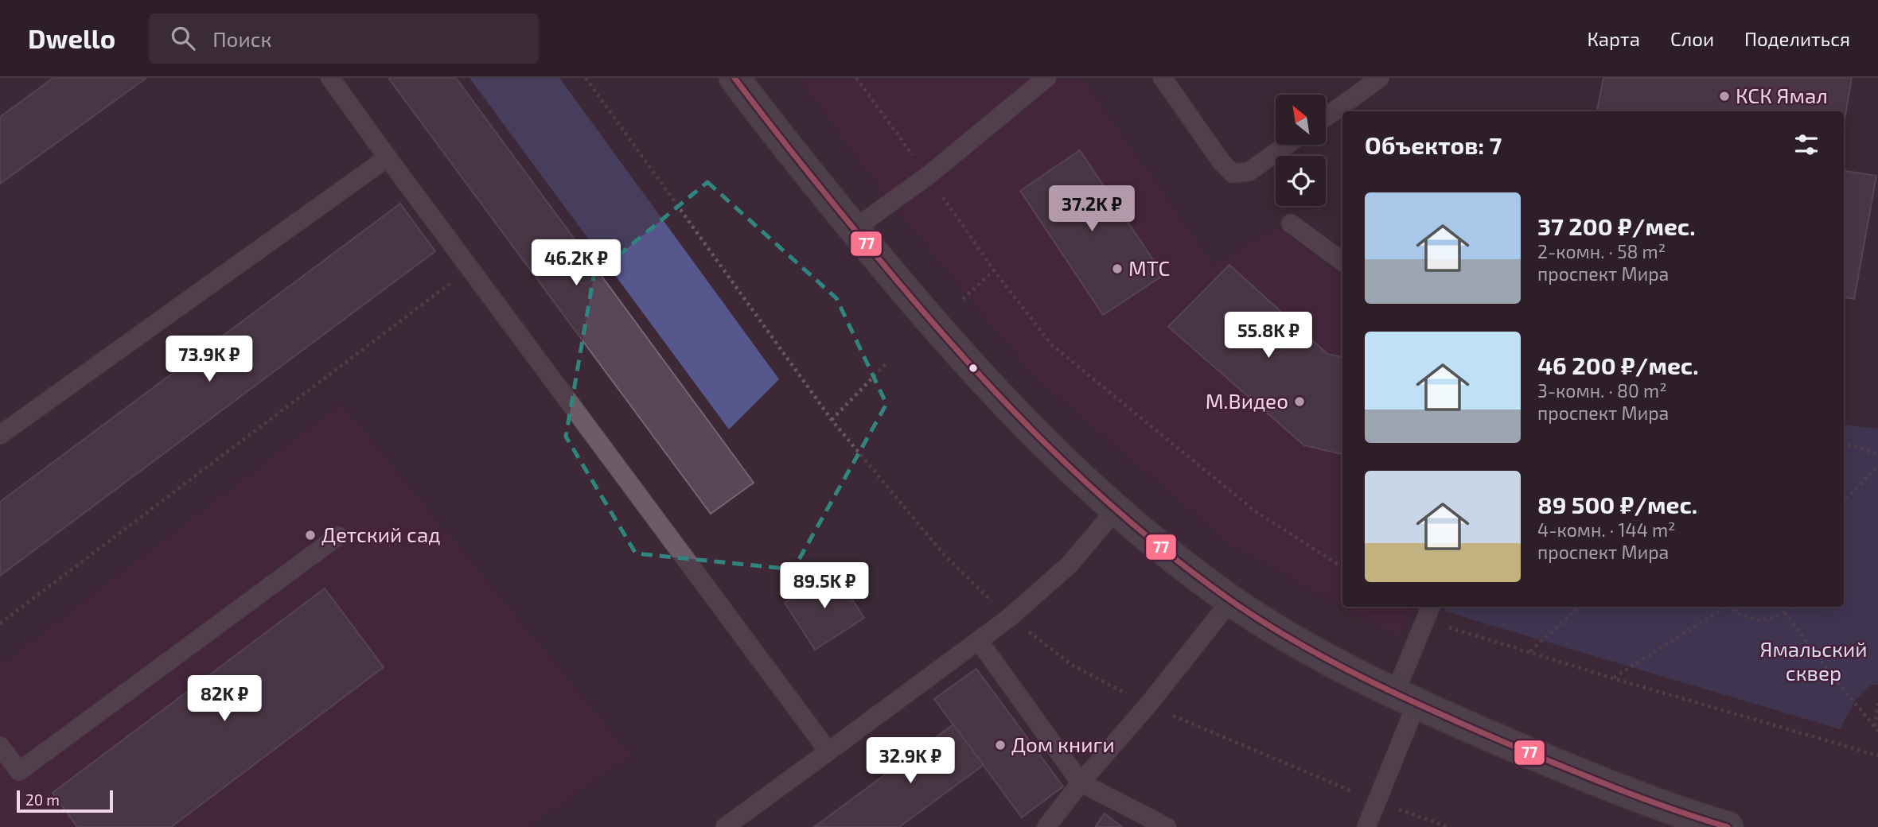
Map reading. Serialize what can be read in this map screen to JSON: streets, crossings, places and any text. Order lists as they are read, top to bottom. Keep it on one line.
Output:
{"parks":["Ямальский сквер"],"places":["КСК Ямал","МТС","М.Видео","Детский сад","Дом книги"],"lines":["transit line 77"],"scale_bar":"20 m","north":"top left","page":{"header":"Dwello","search":"Поиск","nav":["Карта","Слои","Поделиться"],"heading":"Объектов: 7","list":[{"name":"37 200 ₽/мес.","note":"2-комн. · 58 m² · проспект Мира"},{"name":"46 200 ₽/мес.","note":"3-комн. · 80 m² · проспект Мира"},{"name":"89 500 ₽/мес.","note":"4-комн. · 144 m² · проспект Мира"}],"price":["37.2K ₽","46.2K ₽","55.8K ₽","73.9K ₽","89.5K ₽","82K ₽","32.9K ₽"],"scale":"20 m"}}
